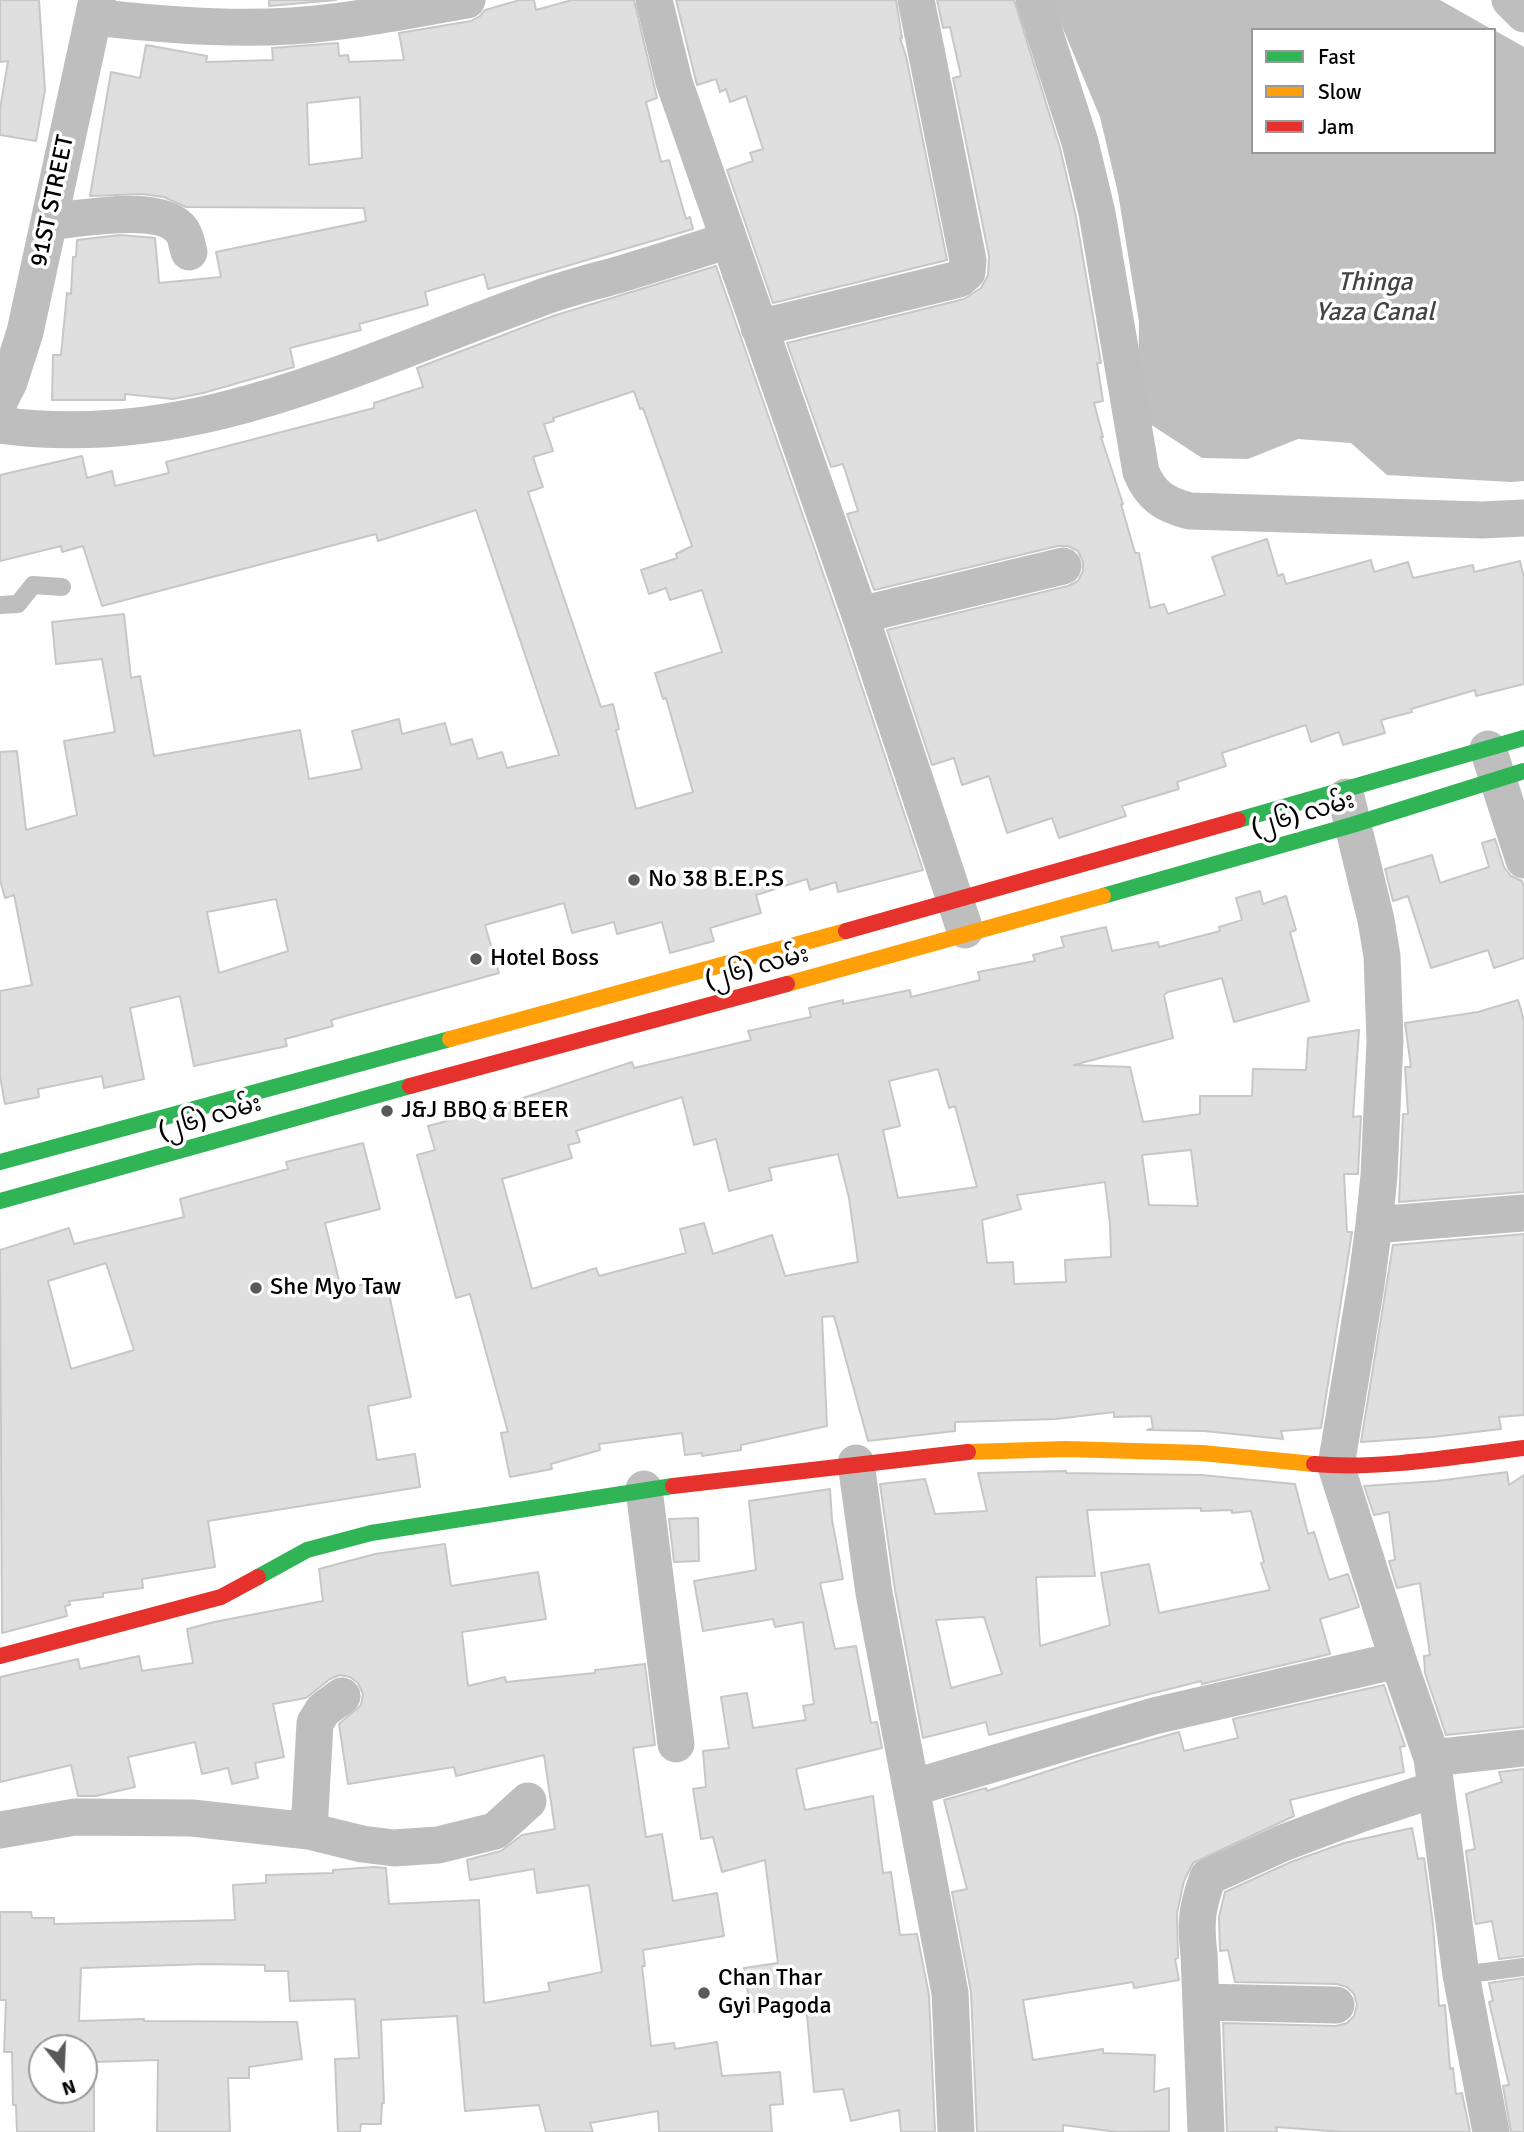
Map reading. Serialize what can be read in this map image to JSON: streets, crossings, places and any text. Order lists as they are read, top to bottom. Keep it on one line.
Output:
{"streets":{"main road":["(၂၆) လမ်း"],"street":["91ST STREET"]},"water":["Thinga Yaza Canal"],"places":["No 38 B.E.P.S","Hotel Boss","J&J BBQ & BEER","She Myo Taw","Chan Thar Gyi Pagoda"],"legend":["Fast","Slow","Jam"],"north":"bottom"}
